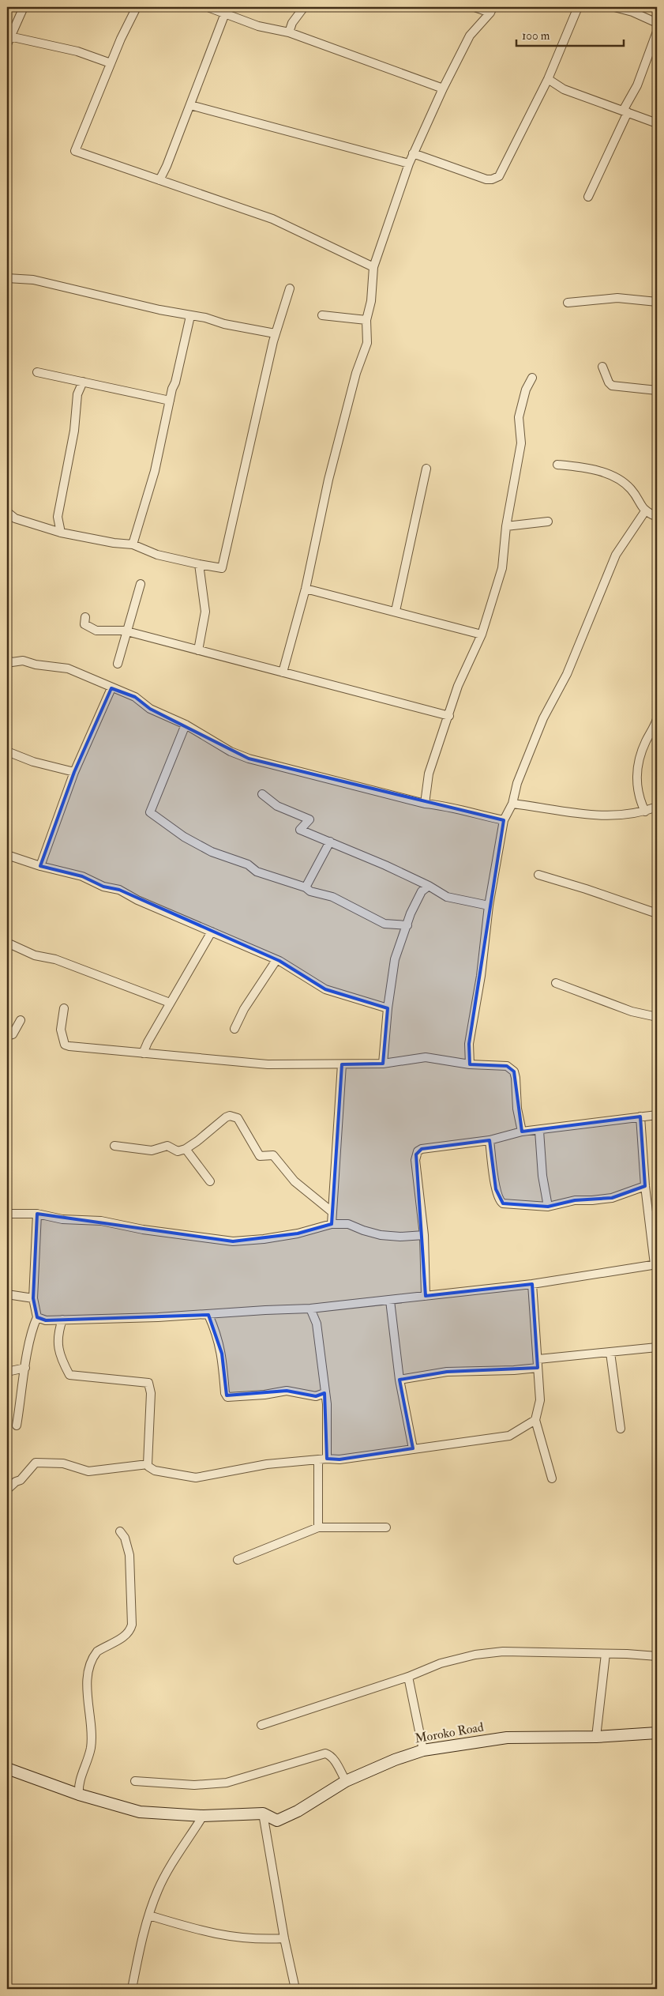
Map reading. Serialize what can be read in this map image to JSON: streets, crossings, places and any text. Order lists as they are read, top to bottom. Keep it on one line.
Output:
{"streets":{"street":["Moroko Road"]},"scale_bar":"100 m"}
